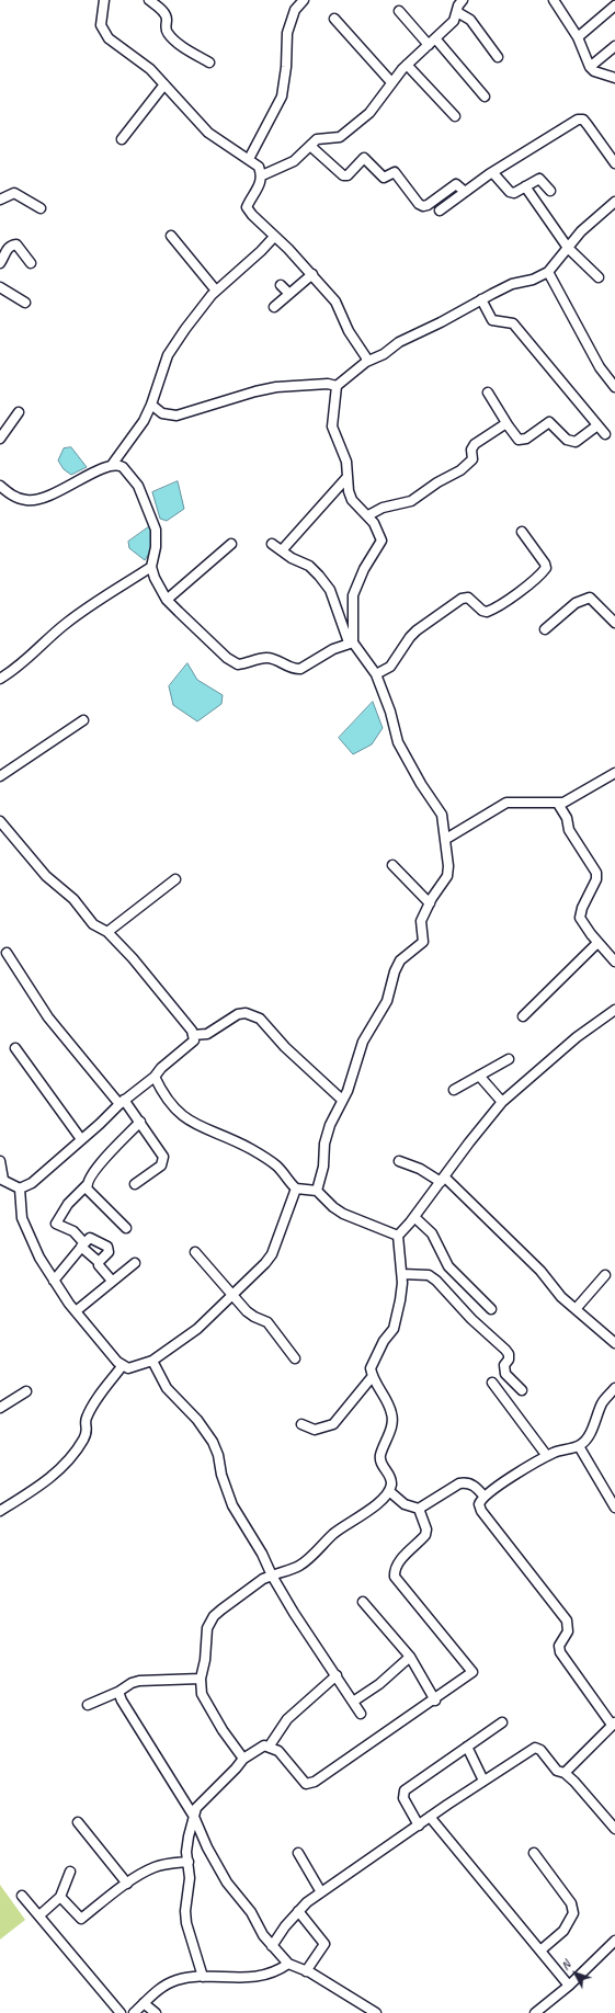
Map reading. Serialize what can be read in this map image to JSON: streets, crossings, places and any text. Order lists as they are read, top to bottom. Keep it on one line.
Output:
{"north":"top left"}
